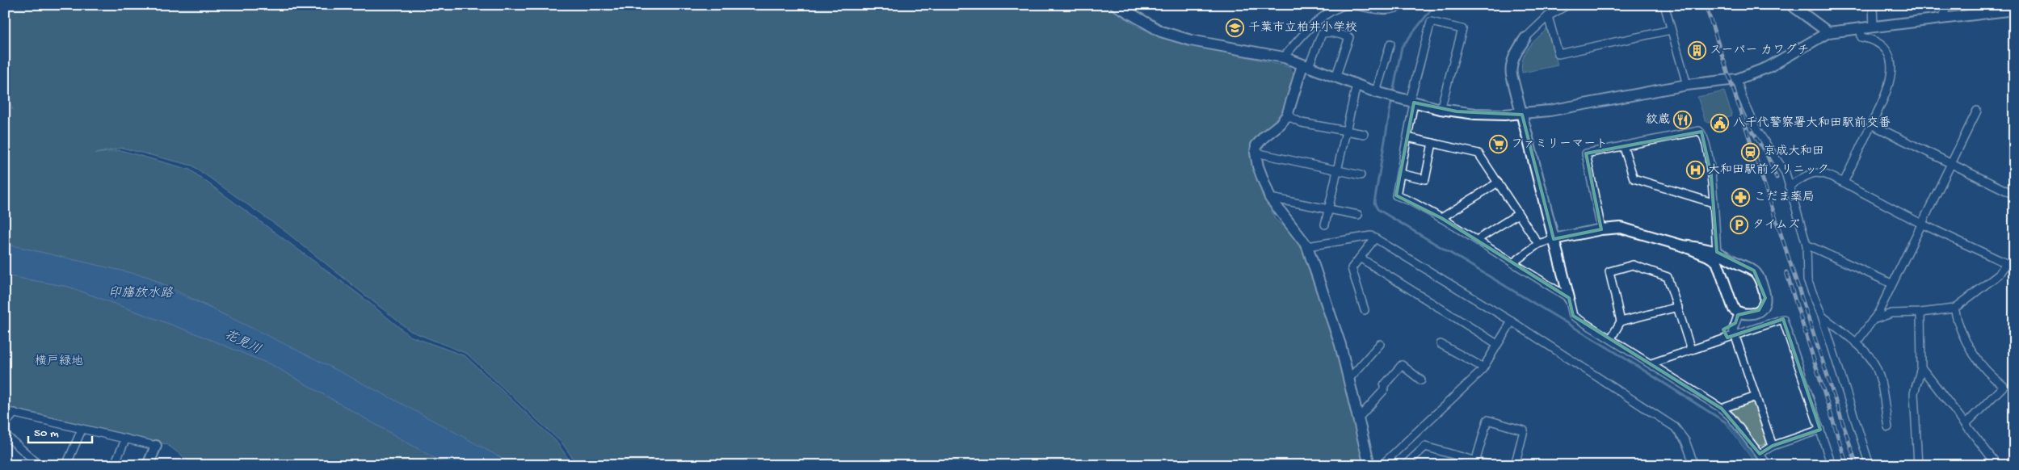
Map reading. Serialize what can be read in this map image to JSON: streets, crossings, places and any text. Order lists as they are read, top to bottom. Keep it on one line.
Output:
{"water":["印旛放水路","花見川"],"parks":["横戸緑地"],"places":{"school or university":["千葉市立柏井小学校"],"building":["スーパー カワグチ"],"restaurant":["紋蔵"],"public building":["八千代警察署大和田駅前交番"],"supermarket":["ファミリーマート"],"station":["京成大和田"],"hospital":["大和田駅前クリニック"],"pharmacy":["こだま薬局"],"parking":["タイムズ"]},"scale_bar":"50 m"}
